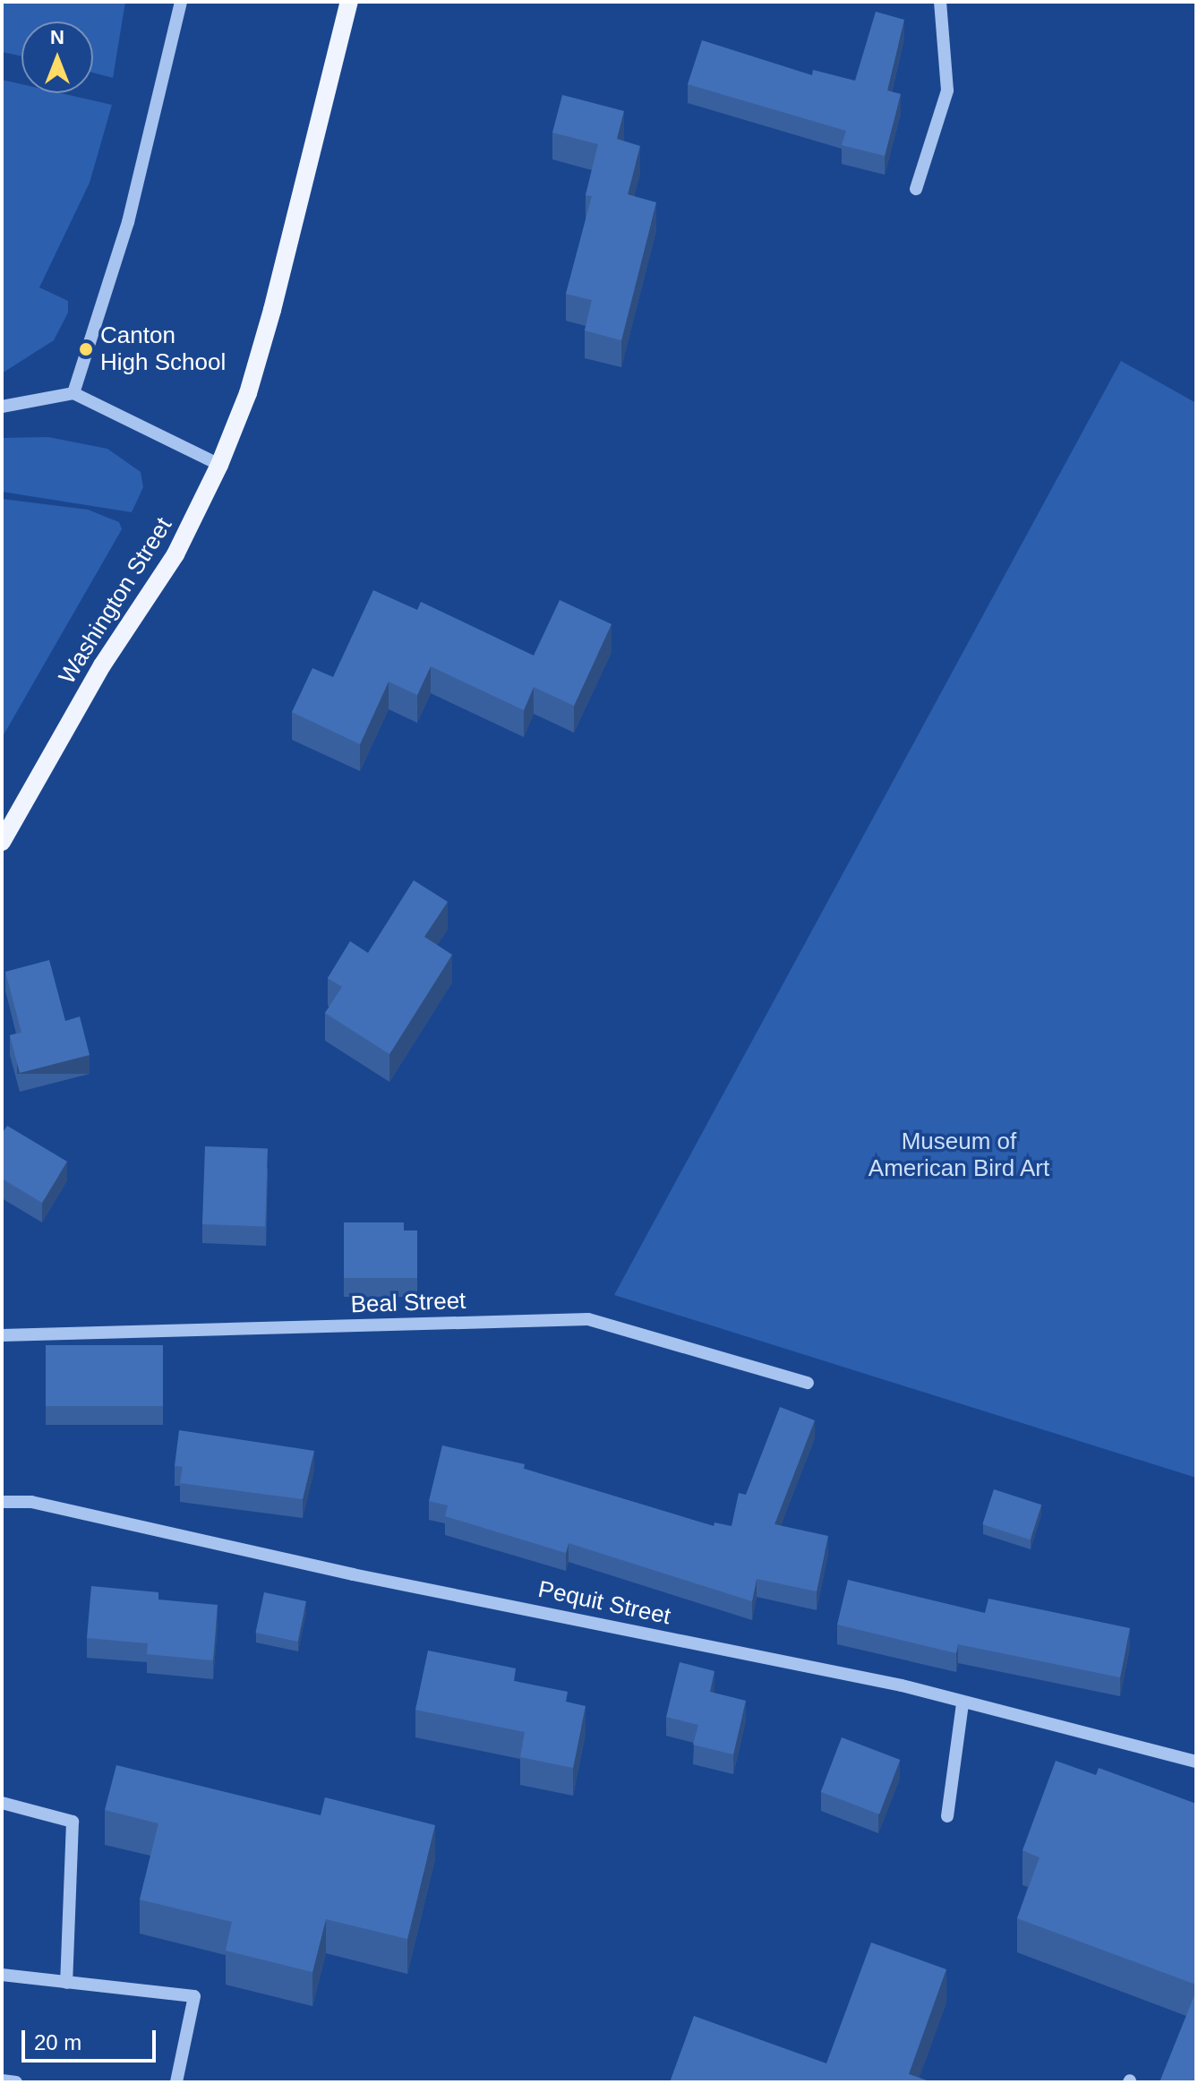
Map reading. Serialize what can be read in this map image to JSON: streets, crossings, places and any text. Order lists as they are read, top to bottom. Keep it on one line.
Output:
{"streets":{"main road":["Washington Street"],"street":["Beal Street","Pequit Street"]},"parks":["Museum of American Bird Art"],"places":["Canton High School"],"scale_bar":"20 m","north":"top"}
